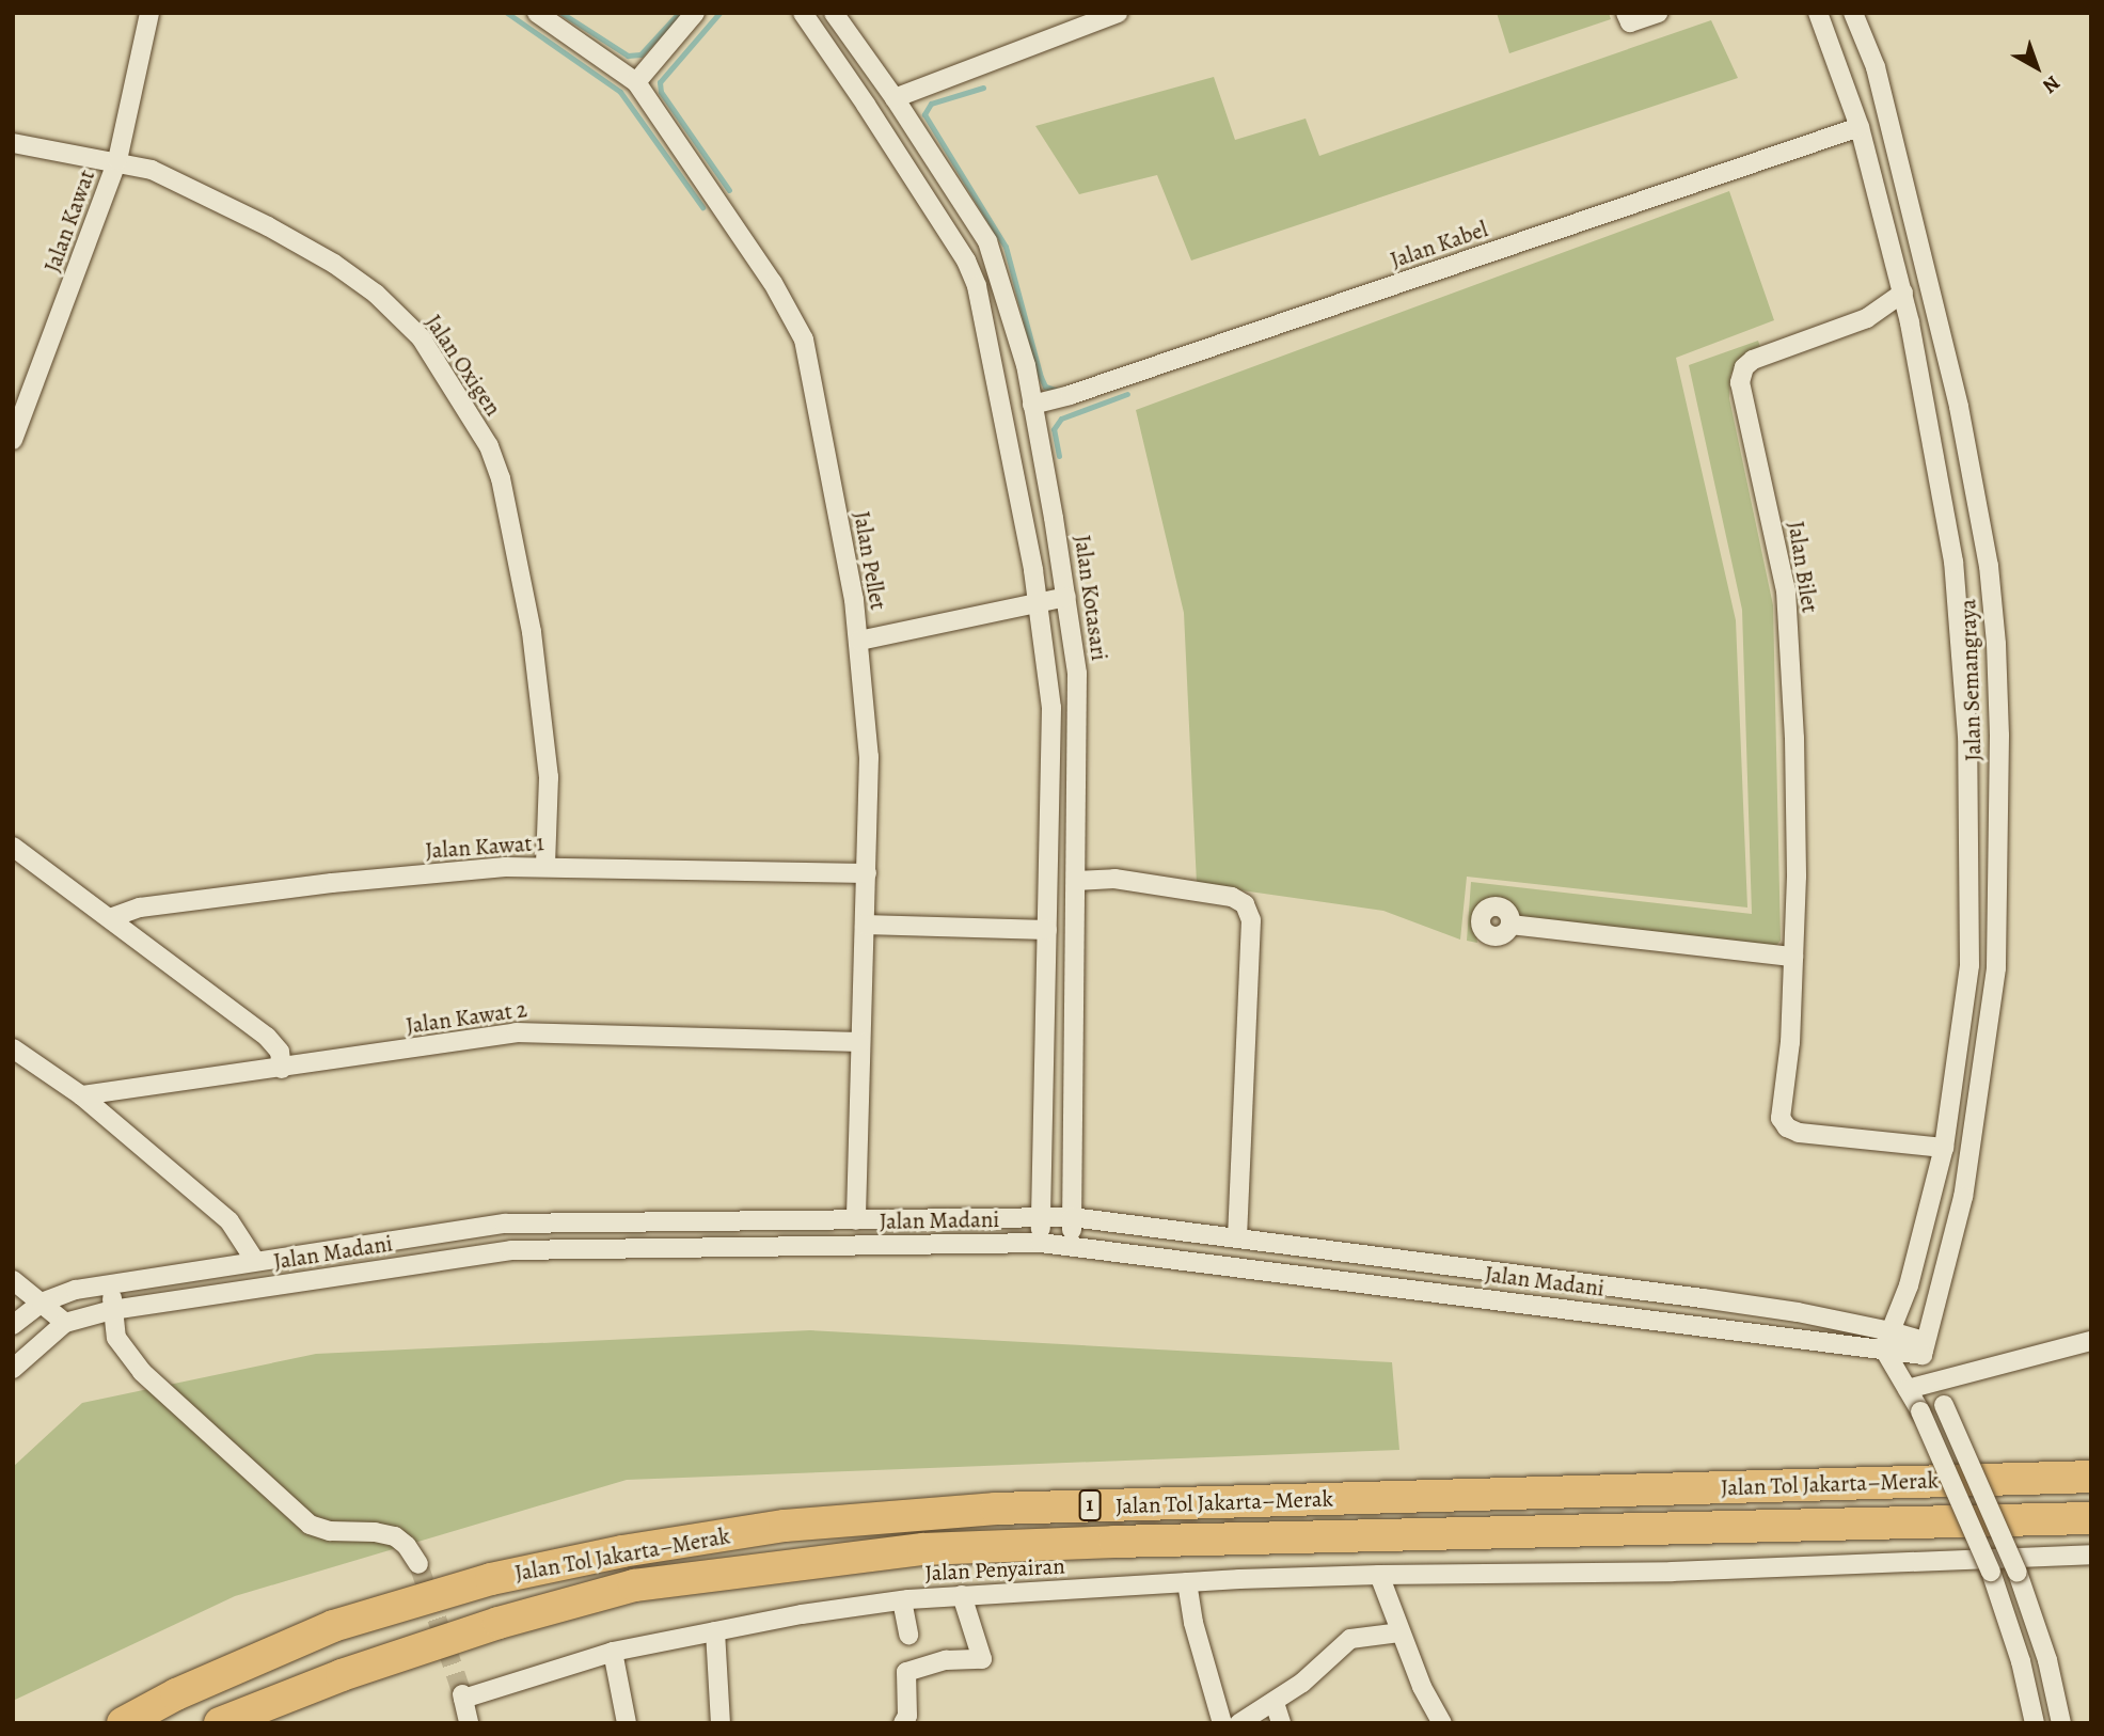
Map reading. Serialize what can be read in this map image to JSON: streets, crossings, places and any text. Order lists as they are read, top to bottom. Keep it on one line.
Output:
{"streets":{"highway":["Jalan Tol Jakarta–Merak","1"],"street":["Jalan Kawat","Jalan Kabel","Jalan Oxigen","Jalan Pellet","Jalan Bilet","Jalan Kotasari","Jalan Semangraya","Jalan Kawat 1","Jalan Kawat 2","Jalan Madani","Jalan Penyairan"]},"crossings":[["Jalan Kawat","Jalan Oxigen"],["Jalan Kabel","Jalan Kotasari"],["Jalan Kabel","Jalan Semangraya"],["Jalan Oxigen","Jalan Kawat 1"],["Jalan Pellet","Jalan Kawat 1"],["Jalan Pellet","Jalan Kawat 2"],["Jalan Pellet","Jalan Madani"],["Jalan Bilet","Jalan Semangraya"],["Jalan Kotasari","Jalan Madani"],["Jalan Semangraya","Jalan Madani"]],"north":"bottom right"}
